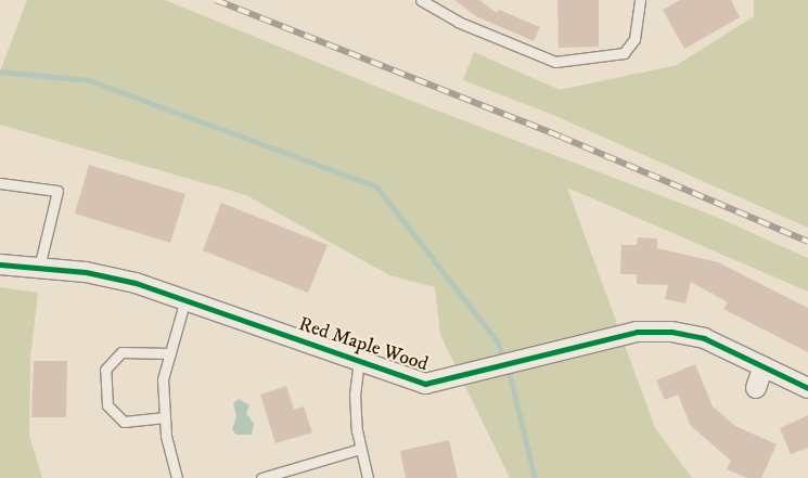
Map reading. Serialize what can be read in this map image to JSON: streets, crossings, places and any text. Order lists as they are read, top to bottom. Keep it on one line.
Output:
{"streets":{"street":["Red Maple Wood"]}}
